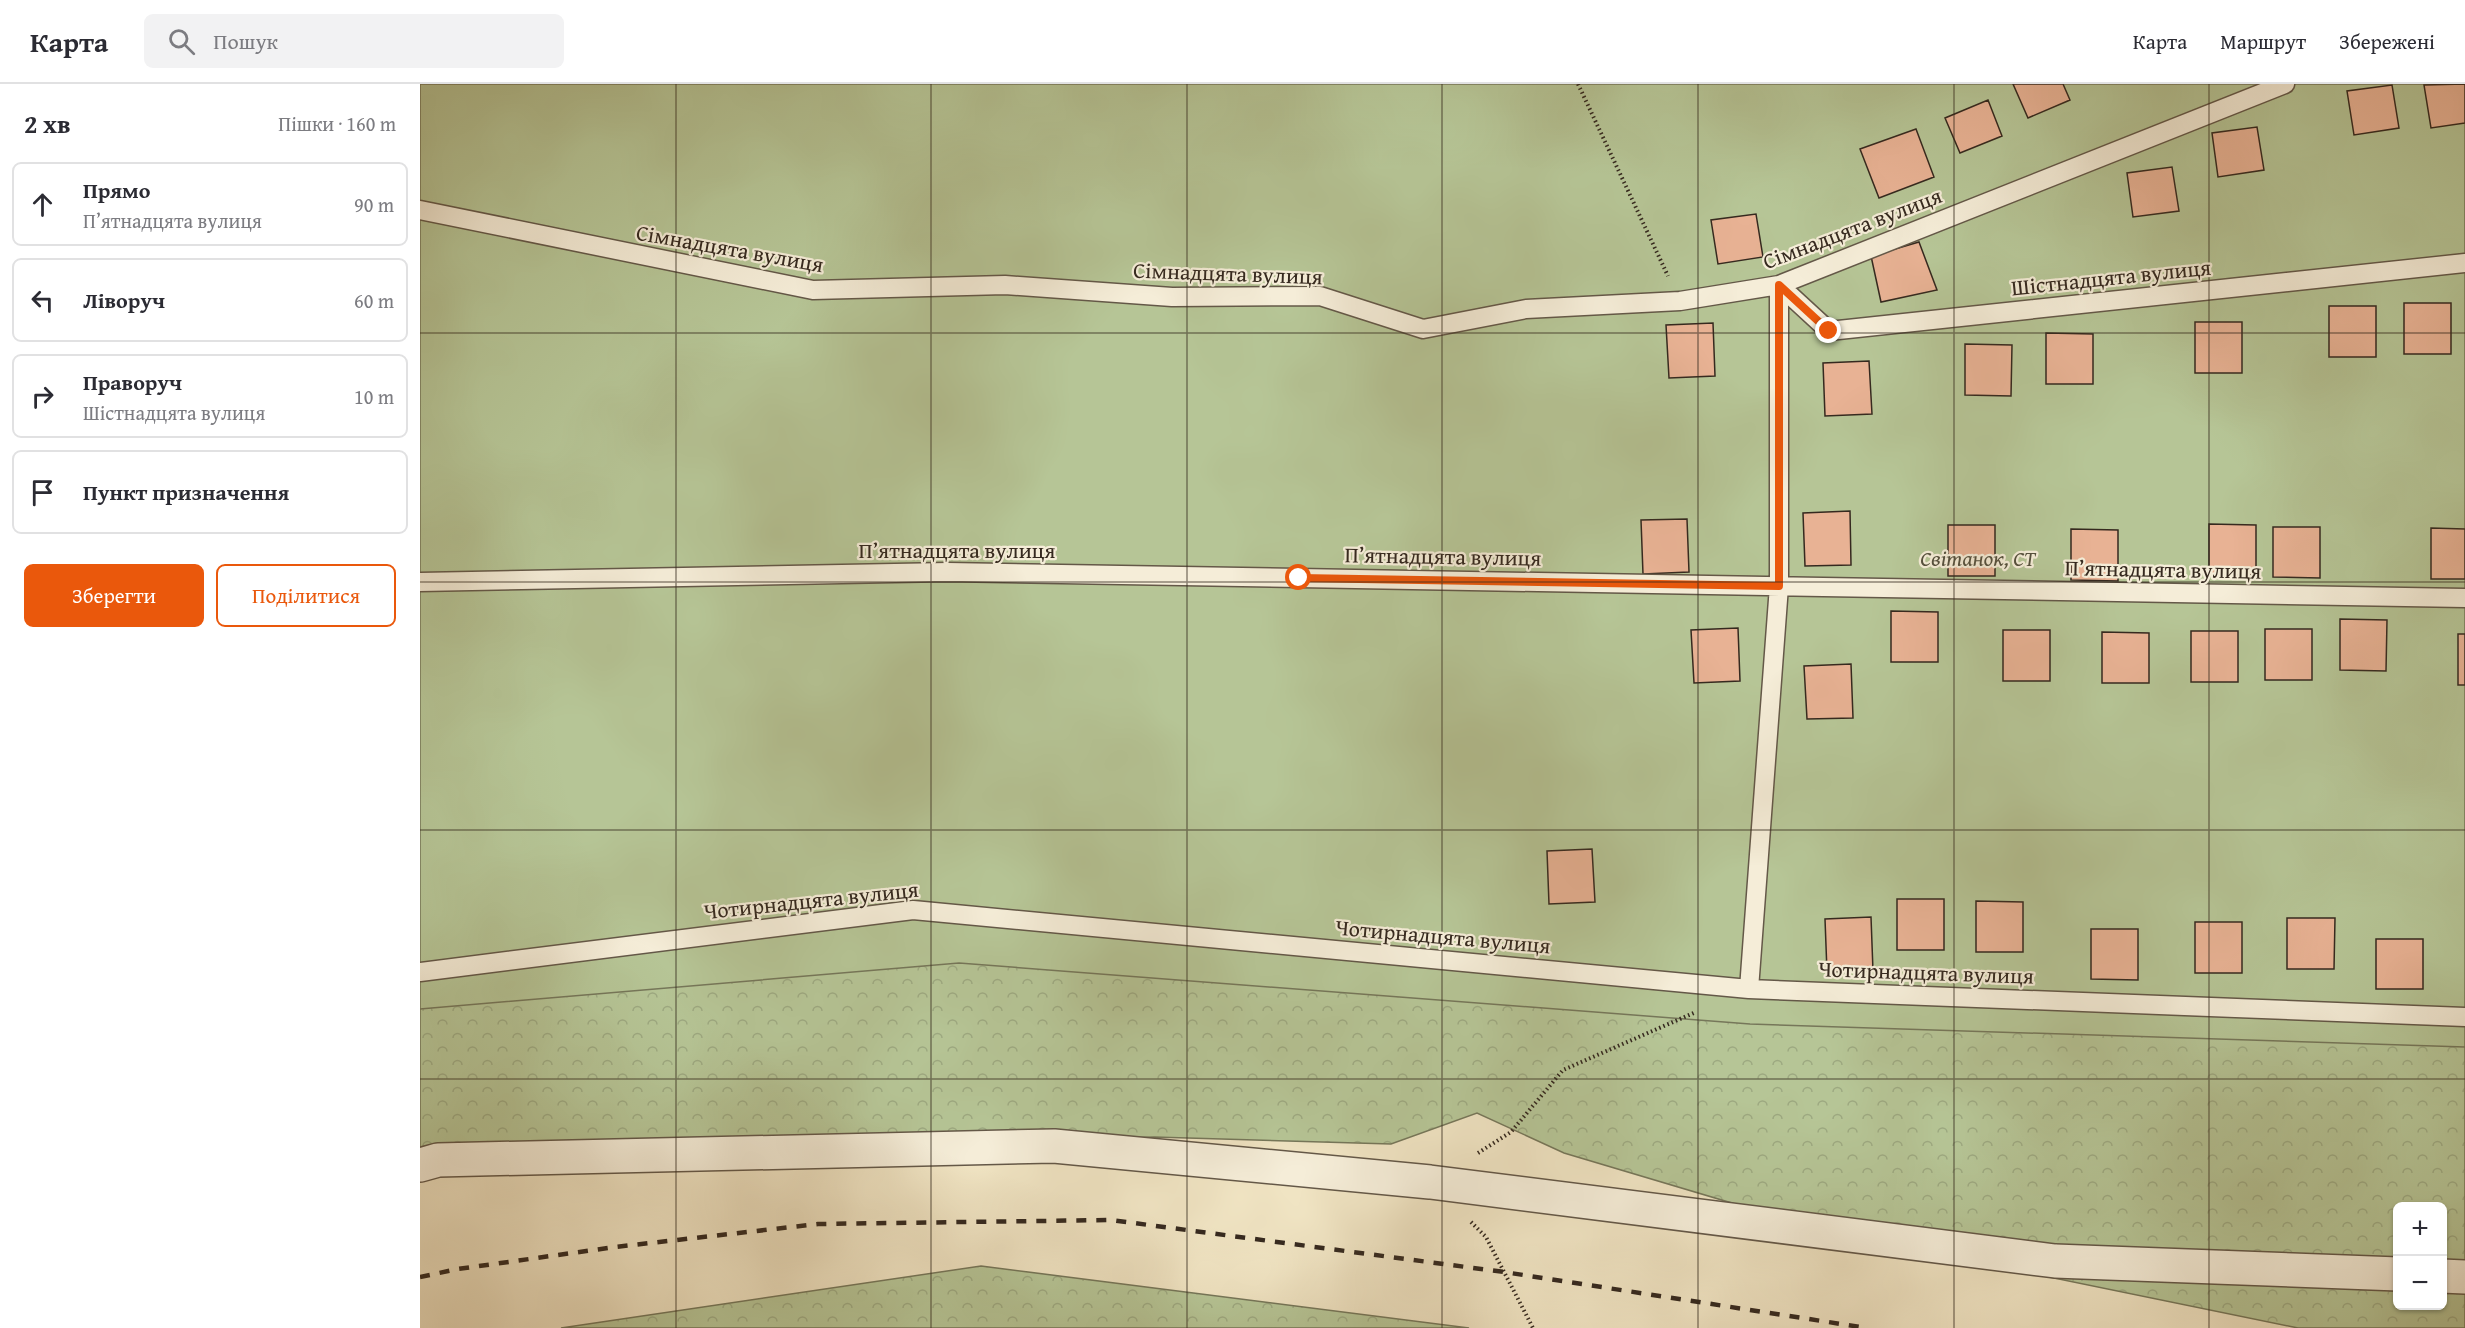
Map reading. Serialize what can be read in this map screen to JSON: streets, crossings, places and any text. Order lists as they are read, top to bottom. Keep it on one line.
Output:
{"streets":{"lane":["Сімнадцята вулиця","Шістнадцята вулиця","П’ятнадцята вулиця","Чотирнадцята вулиця"]},"crossings":[["Сімнадцята вулиця","Шістнадцята вулиця"]],"parks":["Світанок, СТ"],"page":{"header":"Карта","search":"Пошук","nav":["Карта","Маршрут","Збережені"],"heading":["2 хв","Пішки · 160 m"],"list":[["Прямо","П’ятнадцята вулиця","90 m"],["Ліворуч","60 m"],["Праворуч","Шістнадцята вулиця","10 m"],"Пункт призначення"],"buttons":["Зберегти","Поділитися"],"map_buttons":["+","−"]}}
